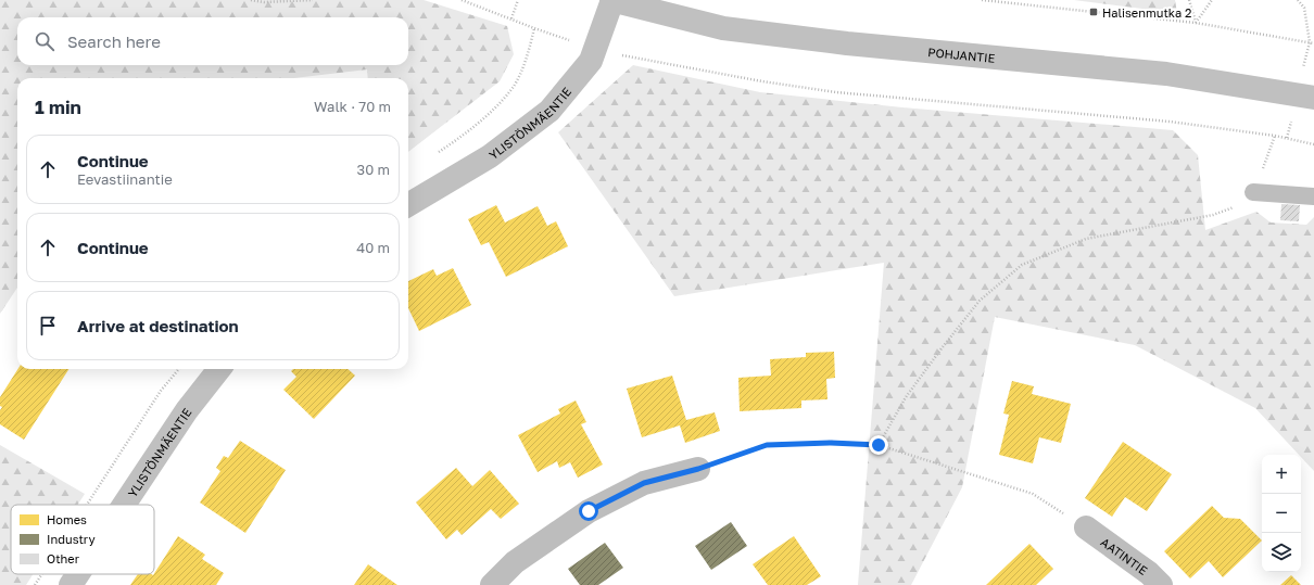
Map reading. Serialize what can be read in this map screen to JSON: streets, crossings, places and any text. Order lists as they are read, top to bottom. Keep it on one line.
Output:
{"streets":{"street":["POHJANTIE","YLISTÖNMÄENTIE","AATINTIE"]},"crossings":[["POHJANTIE","YLISTÖNMÄENTIE"]],"places":{"transit":["Halisenmutka 2"]},"legend":["Homes","Industry","Other"],"page":{"search":"Search here","heading":["1 min","Walk · 70 m"],"list":[["Continue","Eevastiinantie","30 m"],["Continue","40 m"],"Arrive at destination"],"map_buttons":["+","−"]}}
